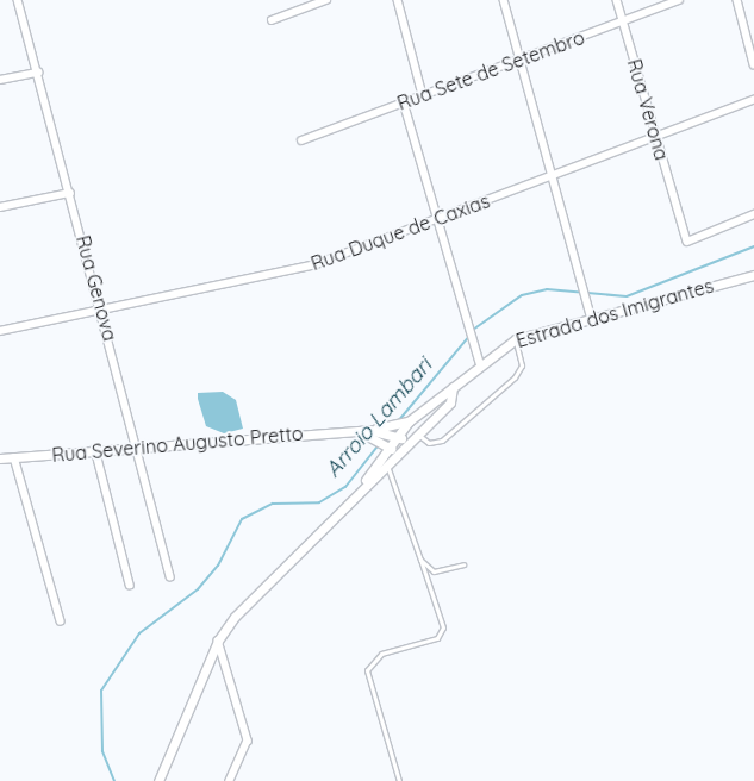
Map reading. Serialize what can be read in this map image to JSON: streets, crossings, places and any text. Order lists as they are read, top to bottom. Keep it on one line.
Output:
{"streets":{"street":["Rua Sete de Setembro","Rua Verona","Rua Duque de Caxias","Rua Genova","Estrada dos Imigrantes","Rua Severino Augusto Pretto"]},"crossings":[["Rua Sete de Setembro","Rua Verona"],["Rua Verona","Rua Duque de Caxias"],["Rua Duque de Caxias","Rua Genova"],["Rua Genova","Rua Severino Augusto Pretto"]],"water":["Arroio Lambari"]}
